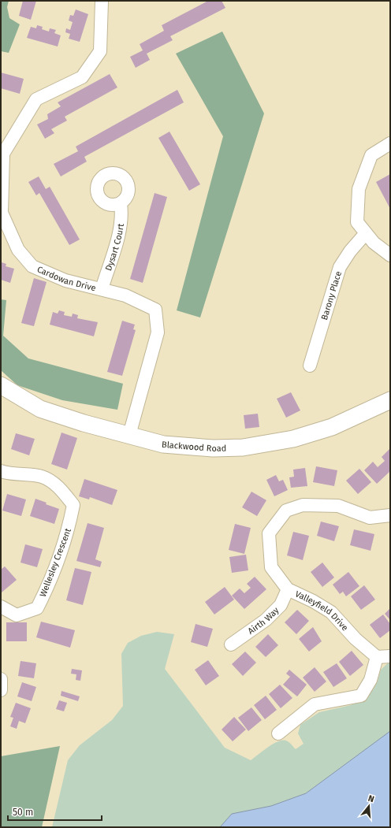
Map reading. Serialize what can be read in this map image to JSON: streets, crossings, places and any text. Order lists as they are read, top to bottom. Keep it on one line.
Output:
{"streets":{"street":["Dysart Court","Cardowan Drive","Barony Place","Blackwood Road","Wellesley Crescent","Valleyfield Drive","Airth Way"]},"crossings":[["Dysart Court","Cardowan Drive"],["Cardowan Drive","Blackwood Road"],["Valleyfield Drive","Airth Way"]],"scale_bar":"50 m","north":"top"}
